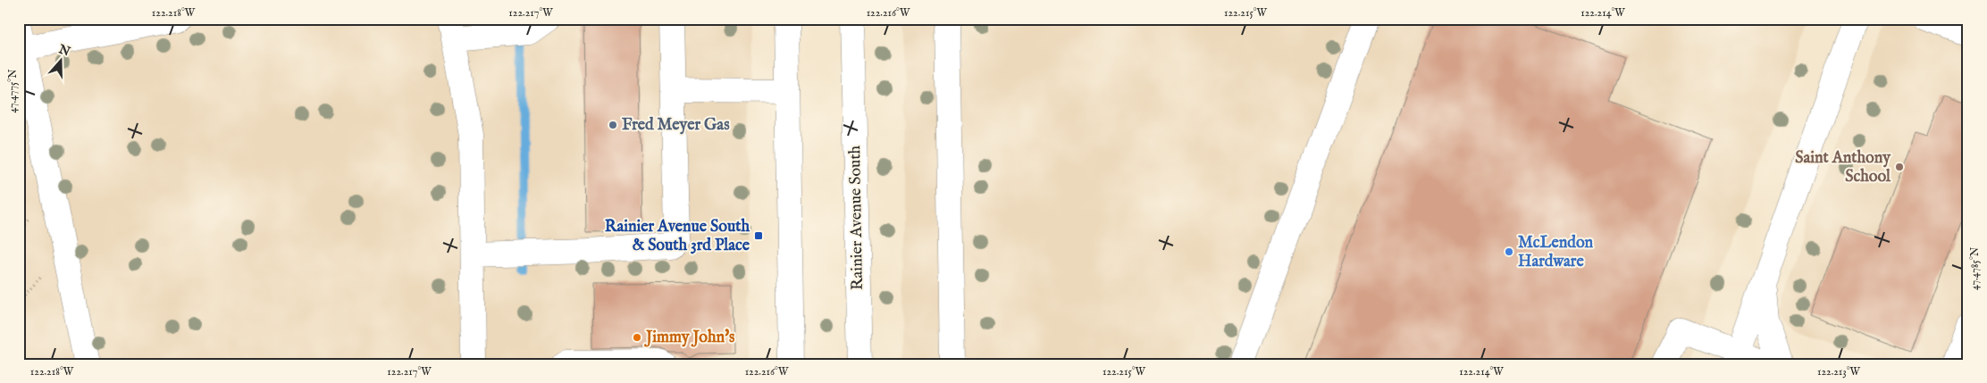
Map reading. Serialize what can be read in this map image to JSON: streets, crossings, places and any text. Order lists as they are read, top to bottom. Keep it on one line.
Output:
{"streets":{"main road":["Rainier Avenue South"]},"places":{"other":["Fred Meyer Gas","Saint Anthony School","McLendon Hardware","Jimmy John's"],"transit":["Rainier Avenue South & South 3rd Place"]},"north":"top","coordinates":["122.218°W","122.217°W","122.216°W","122.215°W","122.214°W","47.4775°N","47.4785°N","122.213°W"]}
